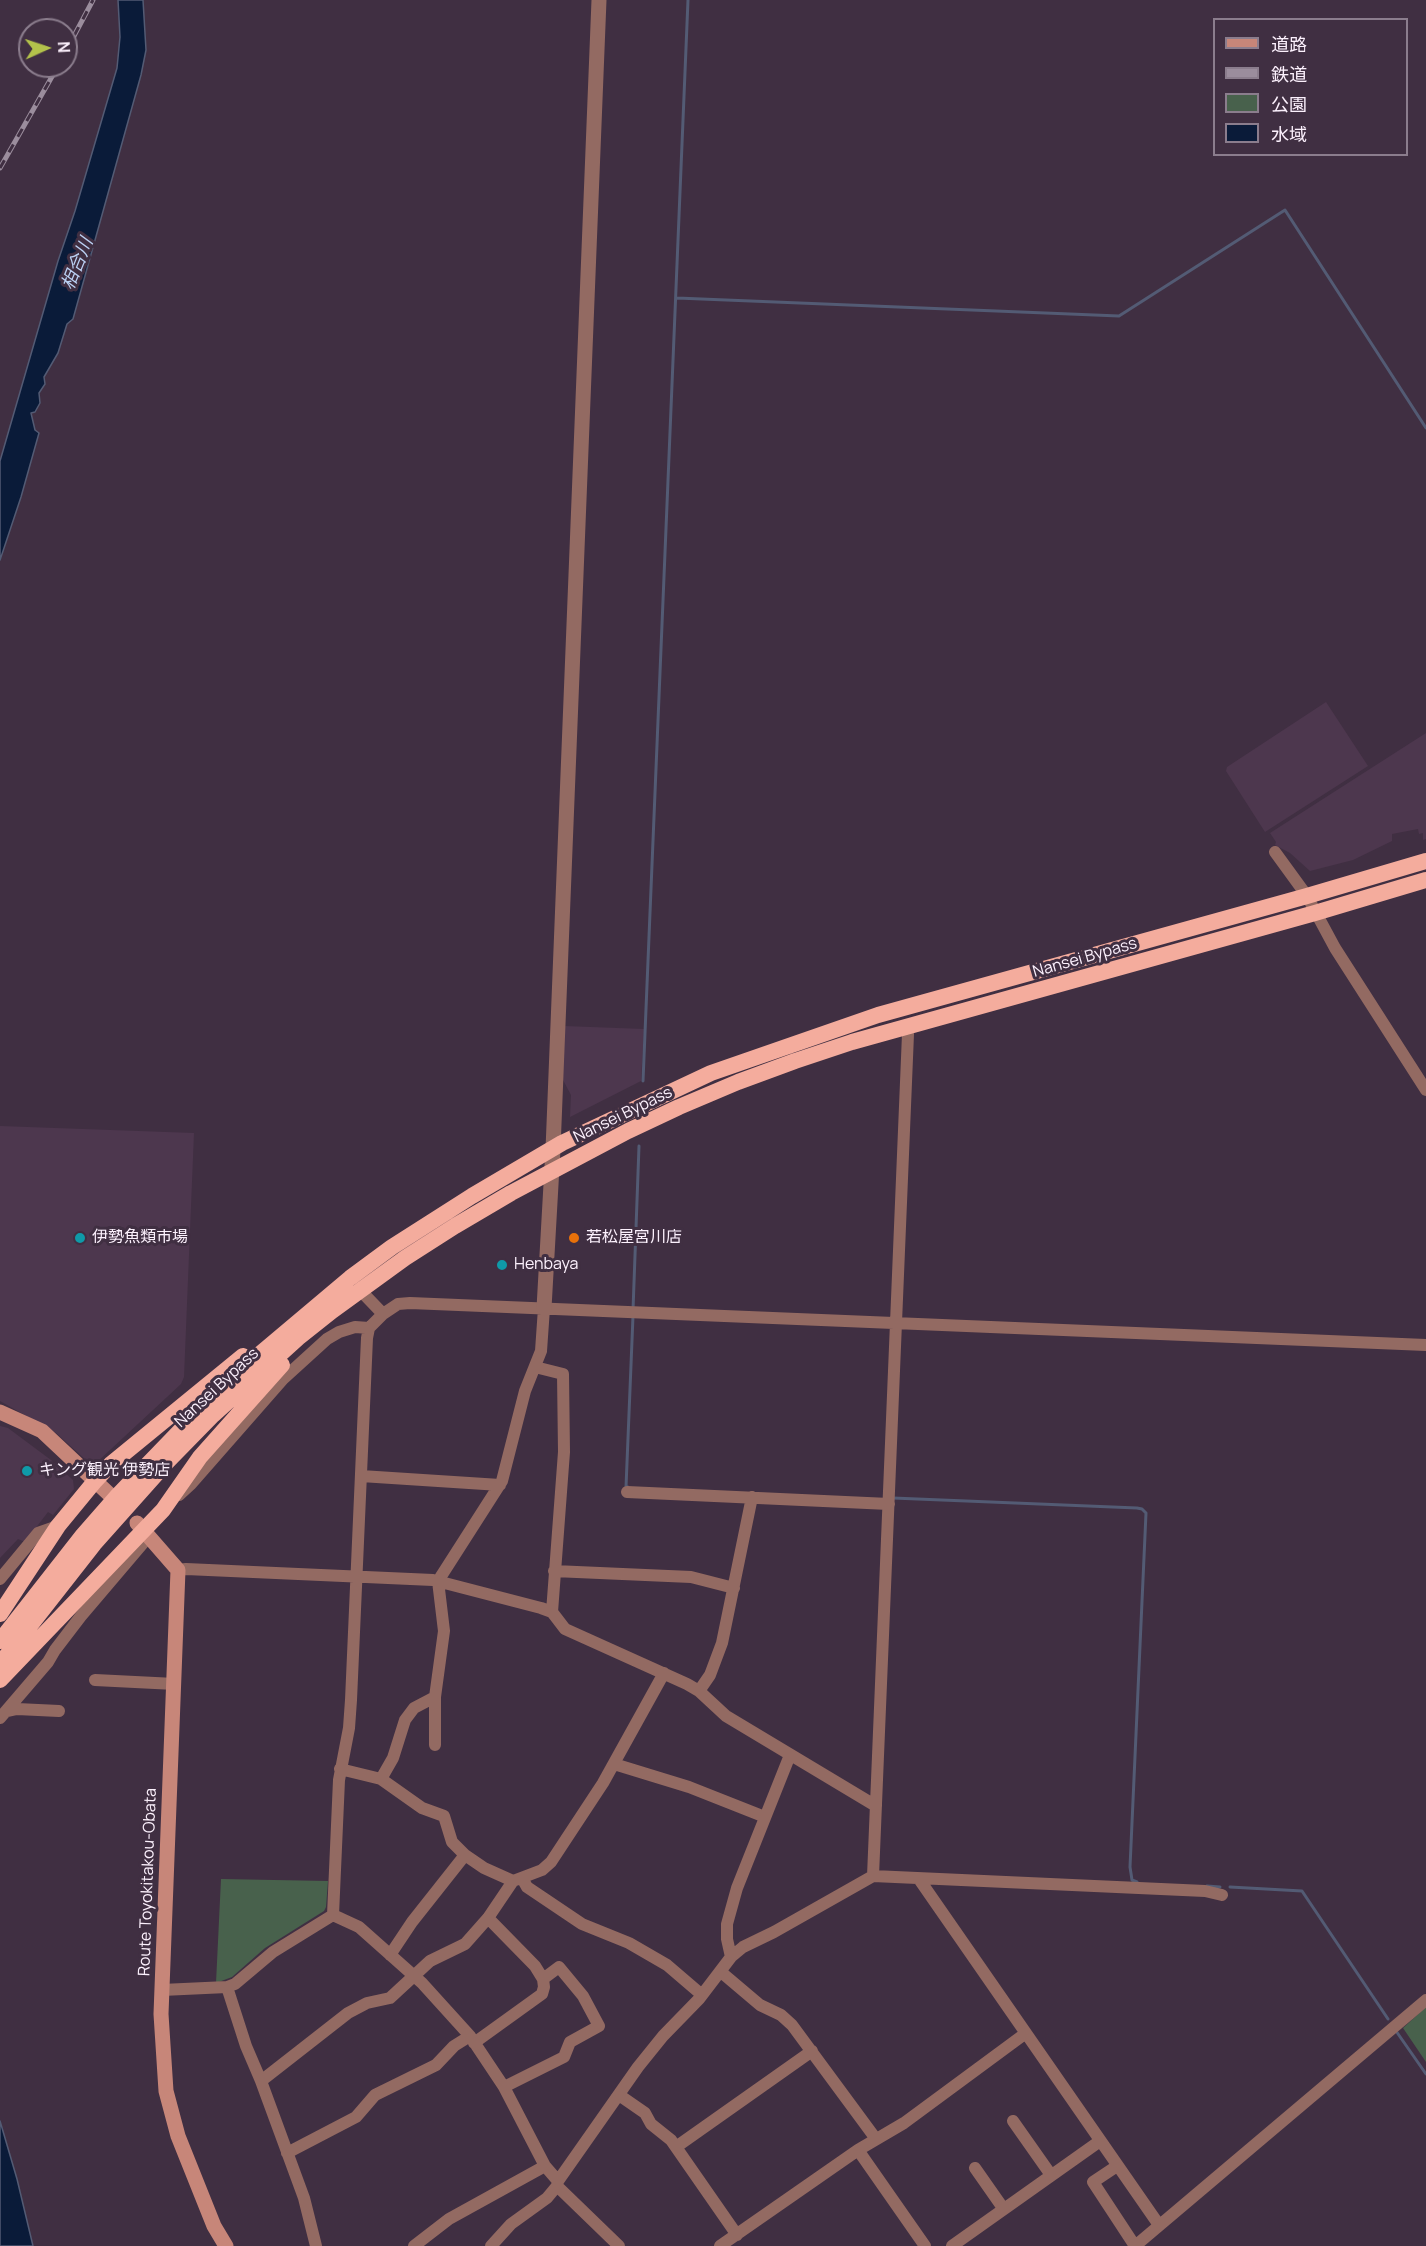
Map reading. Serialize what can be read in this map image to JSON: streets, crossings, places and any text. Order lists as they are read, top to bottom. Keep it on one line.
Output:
{"streets":{"highway":["Nansei Bypass"],"main road":["Route Toyokitakou-Obata"]},"water":["相合川"],"places":["伊勢魚類市場","若松屋宮川店","Henbaya","キング観光 伊勢店"],"legend":["道路","鉄道","公園","水域"],"north":"right"}
